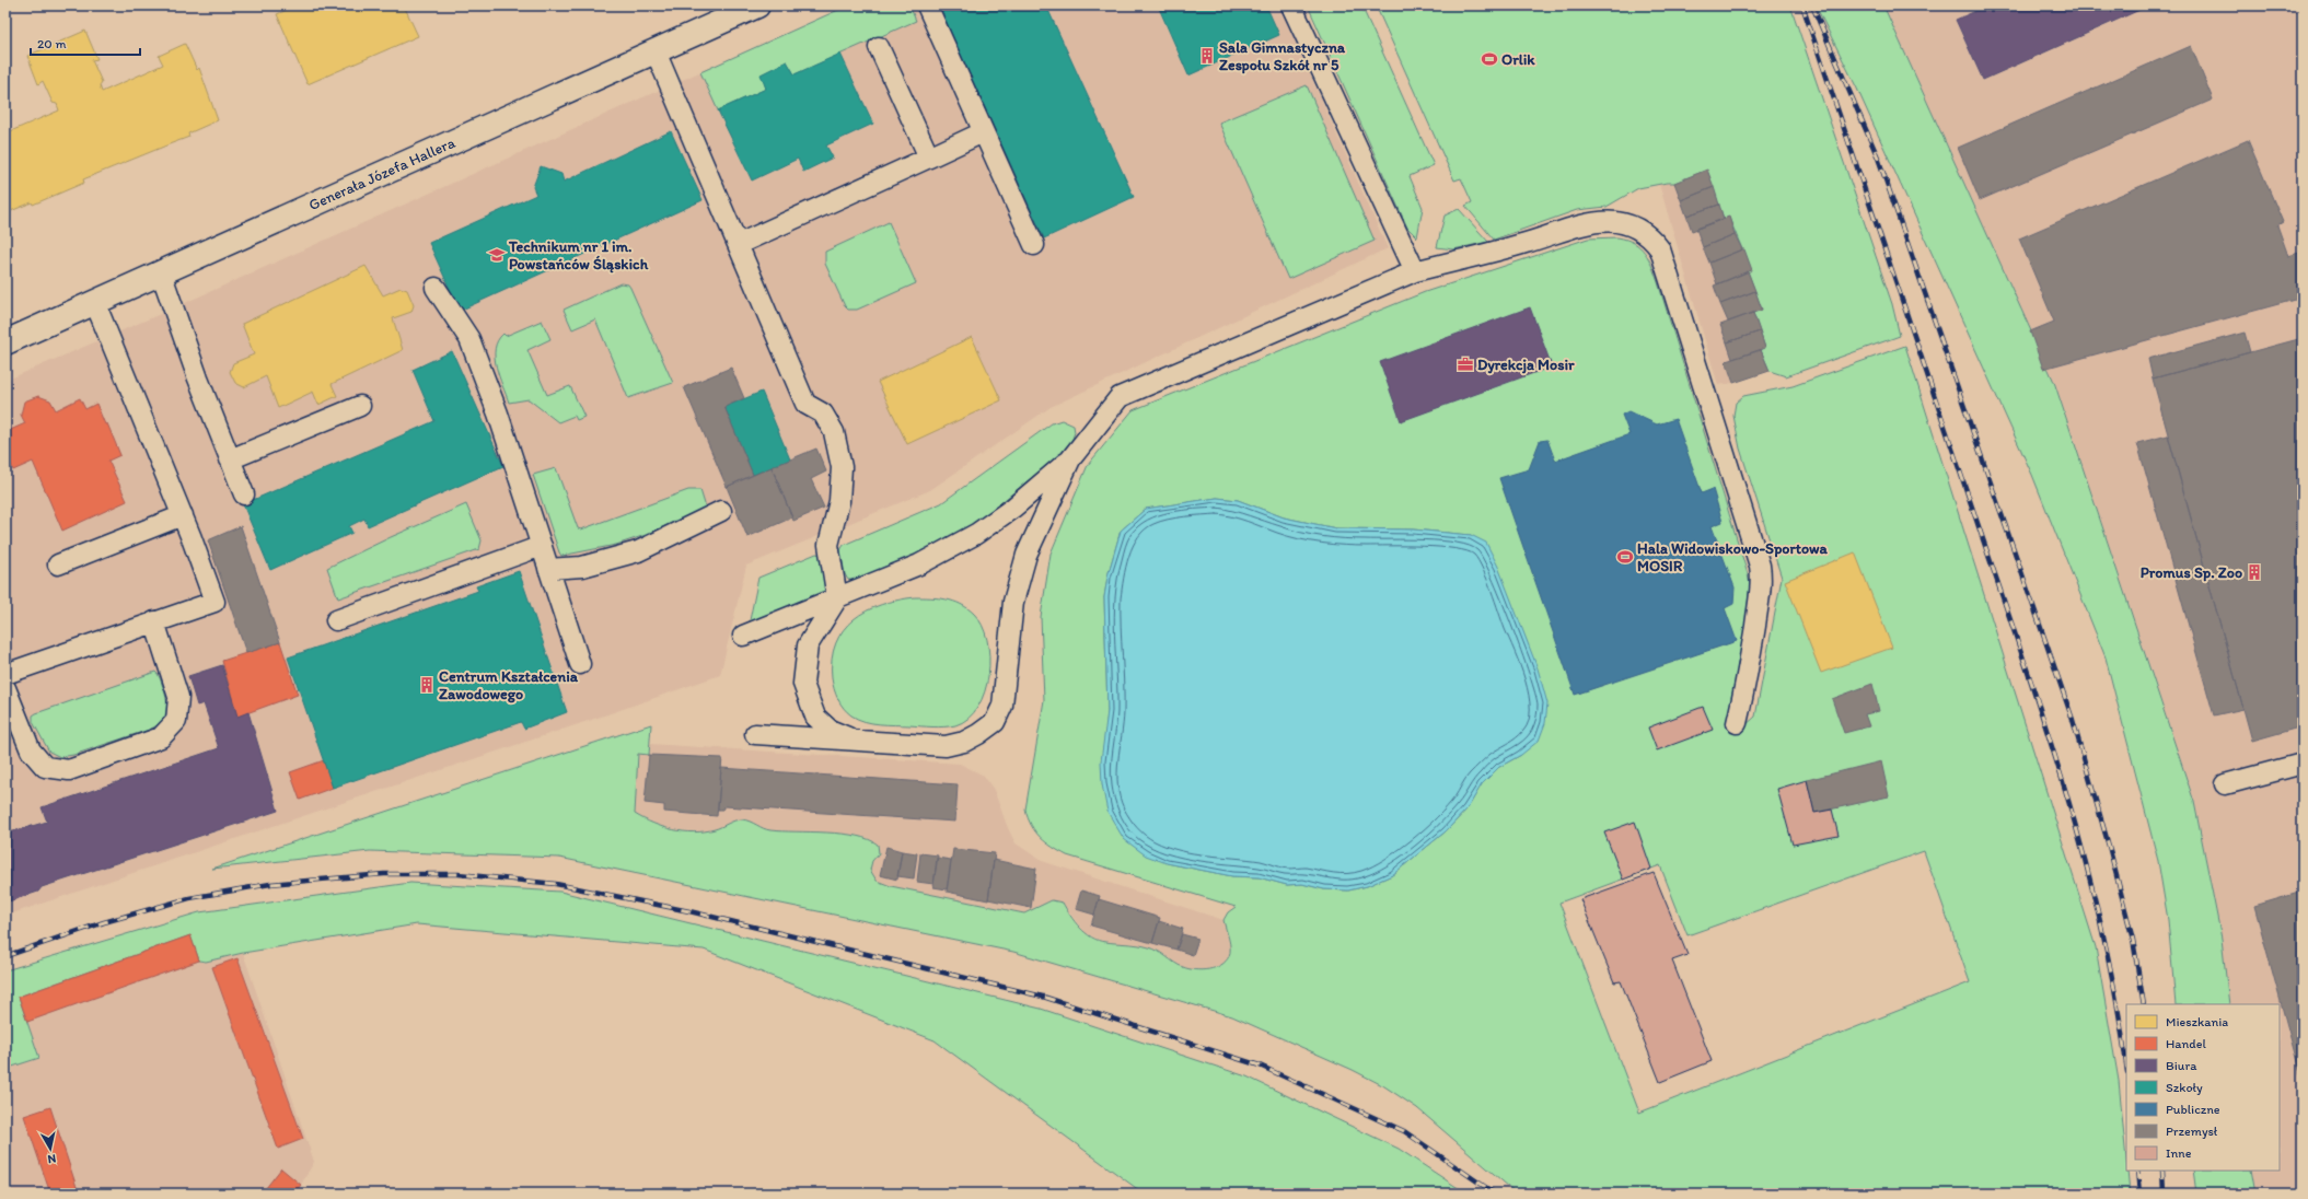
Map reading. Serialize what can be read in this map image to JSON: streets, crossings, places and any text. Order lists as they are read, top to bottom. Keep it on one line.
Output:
{"streets":{"street":["Generała Józefa Hallera"]},"places":{"building":["Sala Gimnastyczna Zespołu Szkół nr 5","Promus Sp. Zoo","Centrum Kształcenia Zawodowego"],"sports":["Orlik","Hala Widowiskowo-Sportowa MOSIR"],"school or university":["Technikum nr 1 im. Powstańców Śląskich"],"office":["Dyrekcja Mosir"]},"legend":["Mieszkania","Handel","Biura","Szkoły","Publiczne","Przemysł","Inne"],"scale_bar":"20 m","north":"bottom"}
